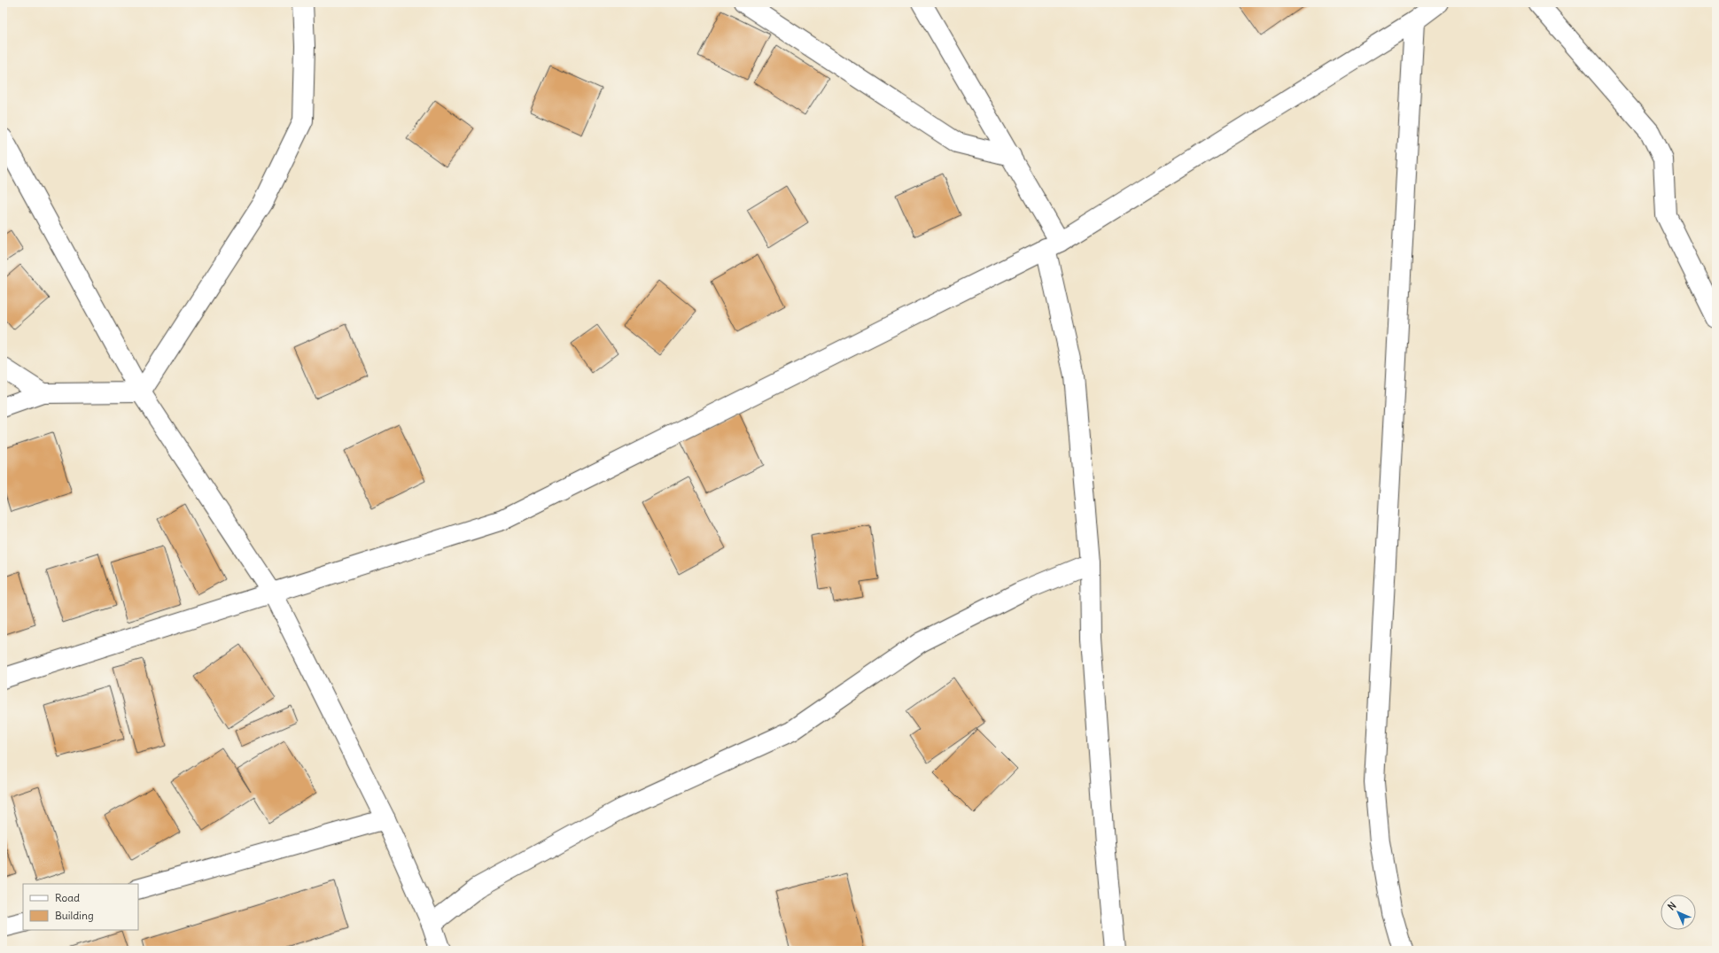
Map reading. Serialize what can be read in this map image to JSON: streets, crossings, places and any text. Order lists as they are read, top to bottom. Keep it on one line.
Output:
{"legend":["Road","Building"],"north":"top left"}
